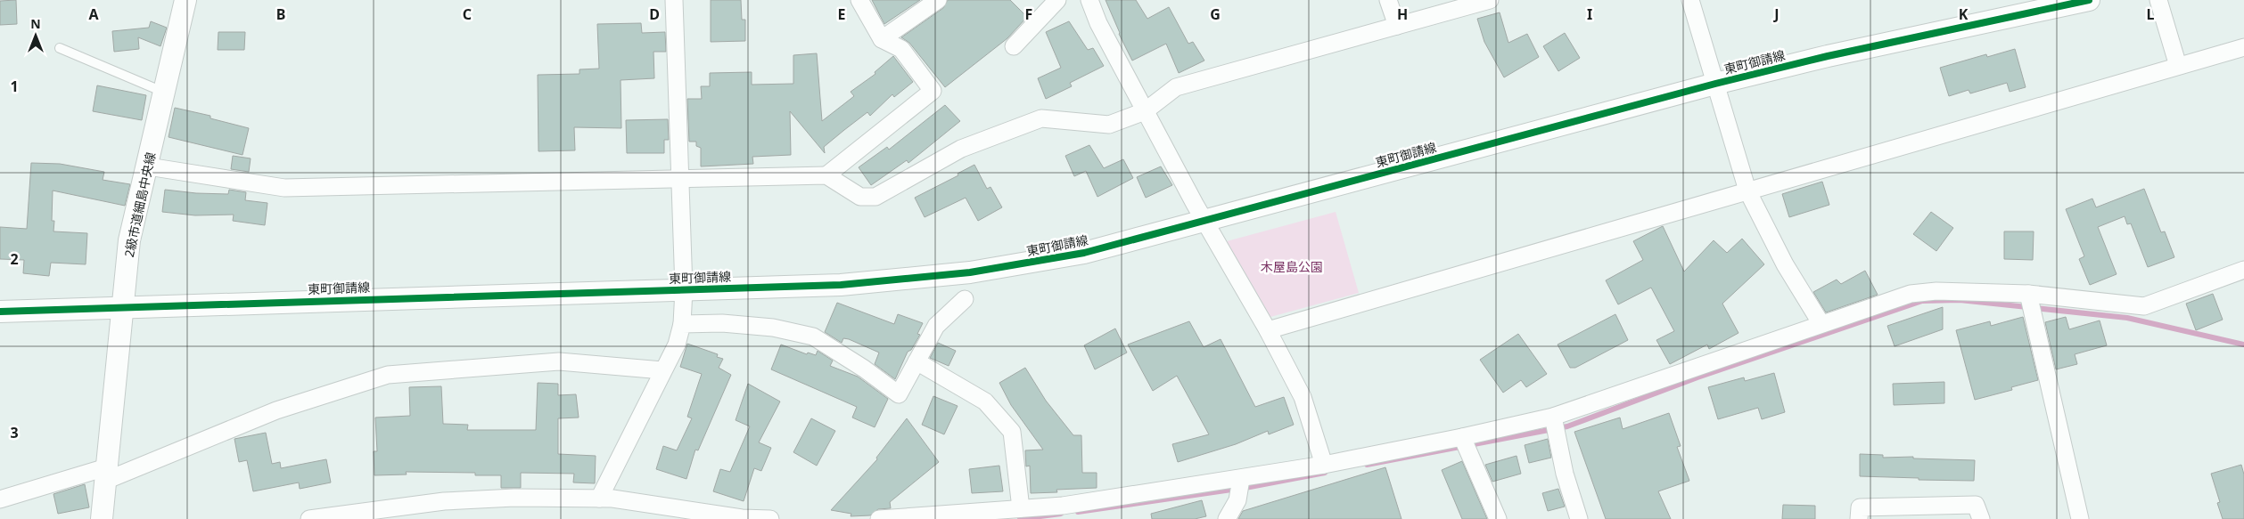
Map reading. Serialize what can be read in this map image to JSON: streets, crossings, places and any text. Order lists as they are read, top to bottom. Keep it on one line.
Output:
{"streets":{"street":["東町御請線","2級市道細島中央線"]},"crossings":[["東町御請線","2級市道細島中央線"]],"parks":["木屋島公園"],"north":"top","grid":{"columns":["A","B","C","D","E","F","G","H","I","J","K","L"],"rows":["1","2","3"]}}
